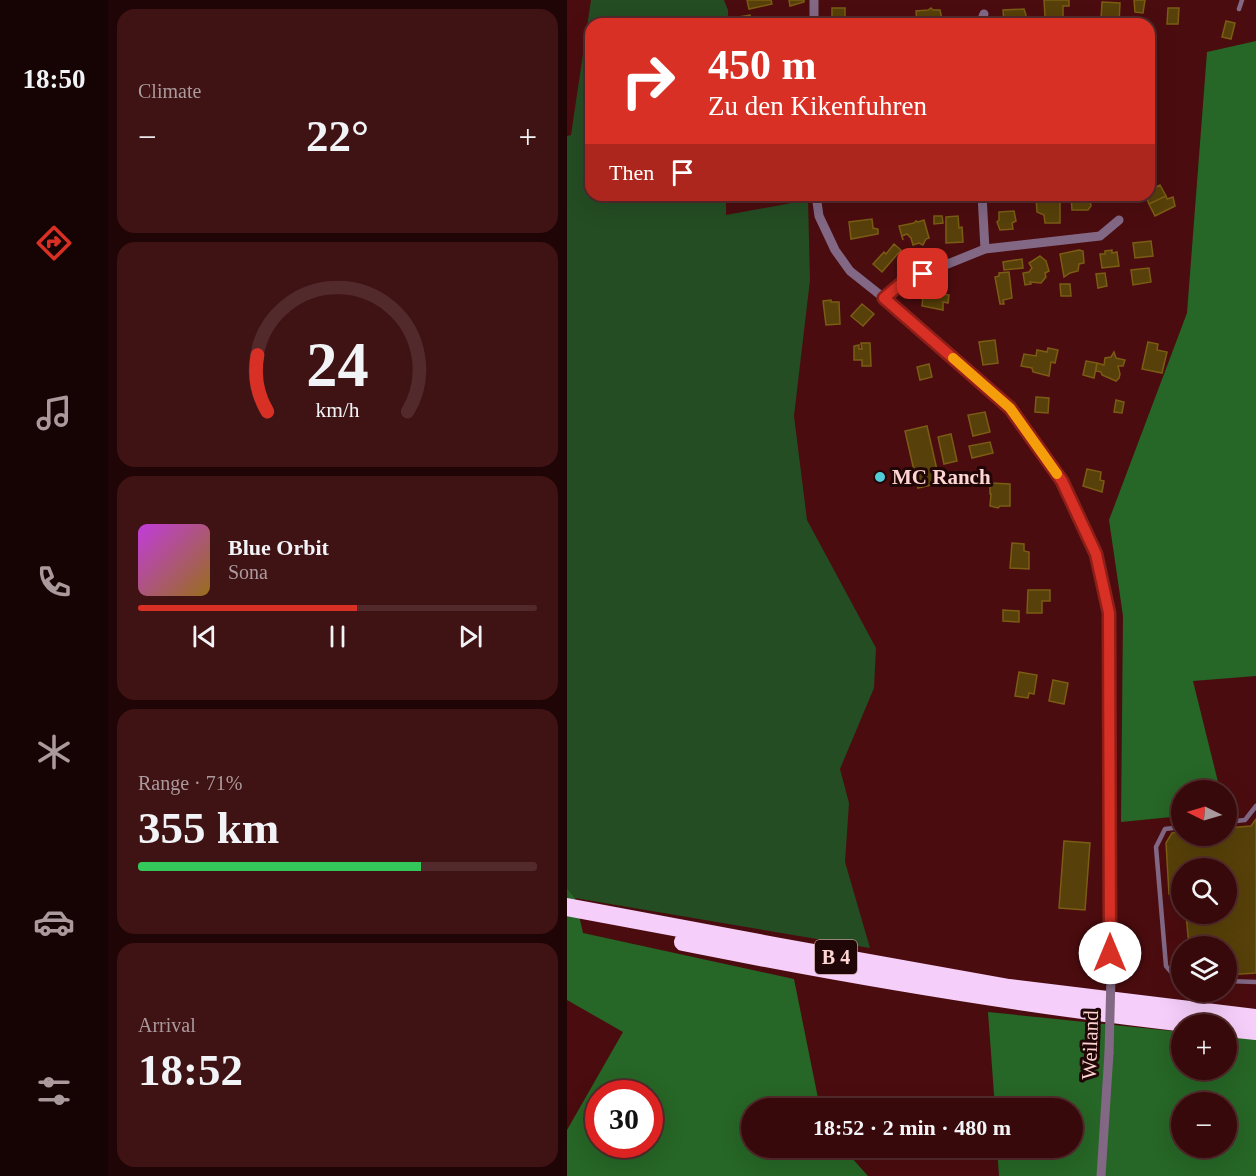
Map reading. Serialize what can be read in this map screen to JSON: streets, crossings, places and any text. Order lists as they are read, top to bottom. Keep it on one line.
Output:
{"streets":{"highway":["B 4"],"street":["Weiland"]},"places":["MC Ranch"],"north":"left","page":{"tabs":"18:50","tile":["Climate",["Range · 71%","355 km"],["Arrival","18:52"]],"turn":["450 m","Zu den Kikenfuhren"],"heat":["−","22°","+"],"then":"Then","song":["Blue Orbit","Sona"],"map_buttons":["+","−"],"limit":"30","trip":"18:52 · 2 min · 480 m","gauge":["24","km/h"]}}
